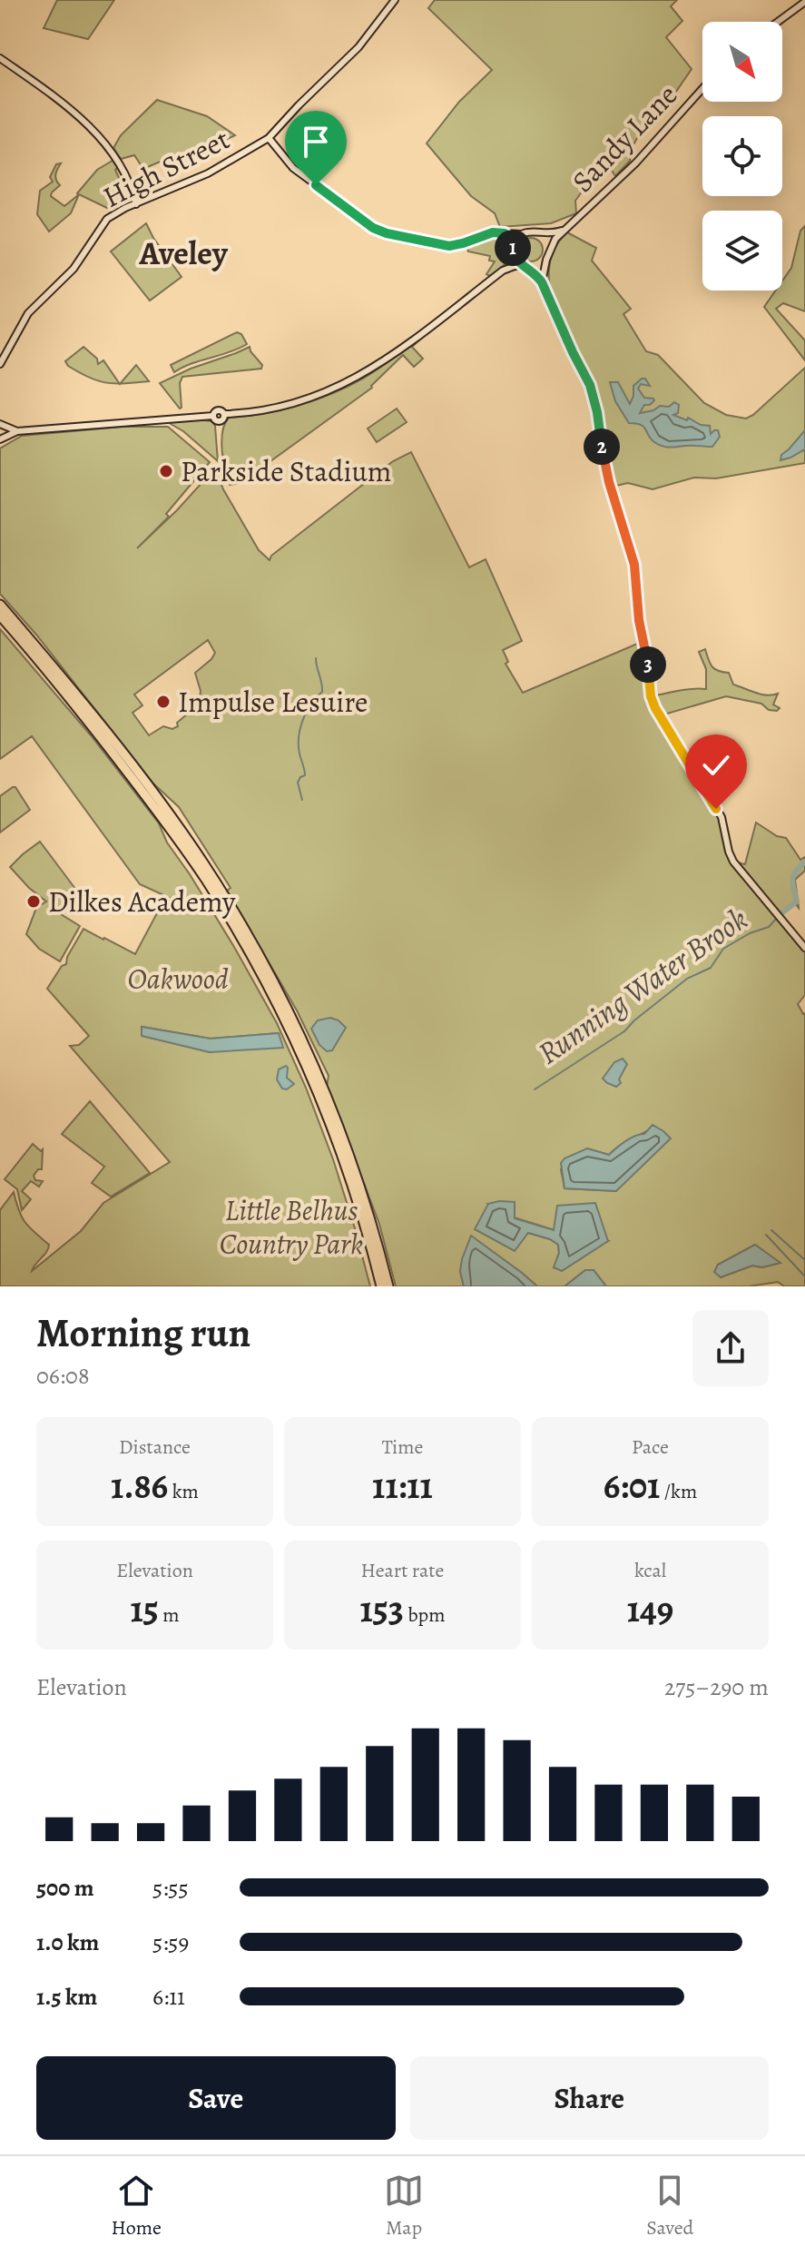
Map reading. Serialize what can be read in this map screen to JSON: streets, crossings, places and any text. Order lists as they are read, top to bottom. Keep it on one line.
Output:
{"streets":{"street":["Sandy Lane","High Street"]},"districts":["Aveley"],"water":["Running Water Brook"],"parks":["Oakwood","Little Belhus Country Park"],"places":["Parkside Stadium","Impulse Lesuire","Dilkes Academy"],"north":"bottom right","page":{"pins":["1","2","3"],"heading":["Morning run","06:08"],"stats":[["Distance","1.86 km"],["Time","11:11"],["Pace","6:01 /km"],["Elevation","15 m"],["Heart rate","153 bpm"],["kcal","149"]],"chart":["Elevation","275–290 m"],"list":[{"name":"500 m","note":"5:55"},{"name":"1.0 km","note":"5:59"},{"name":"1.5 km","note":"6:11"}],"buttons":["Save","Share"],"tabs":["Home","Map","Saved"]}}
